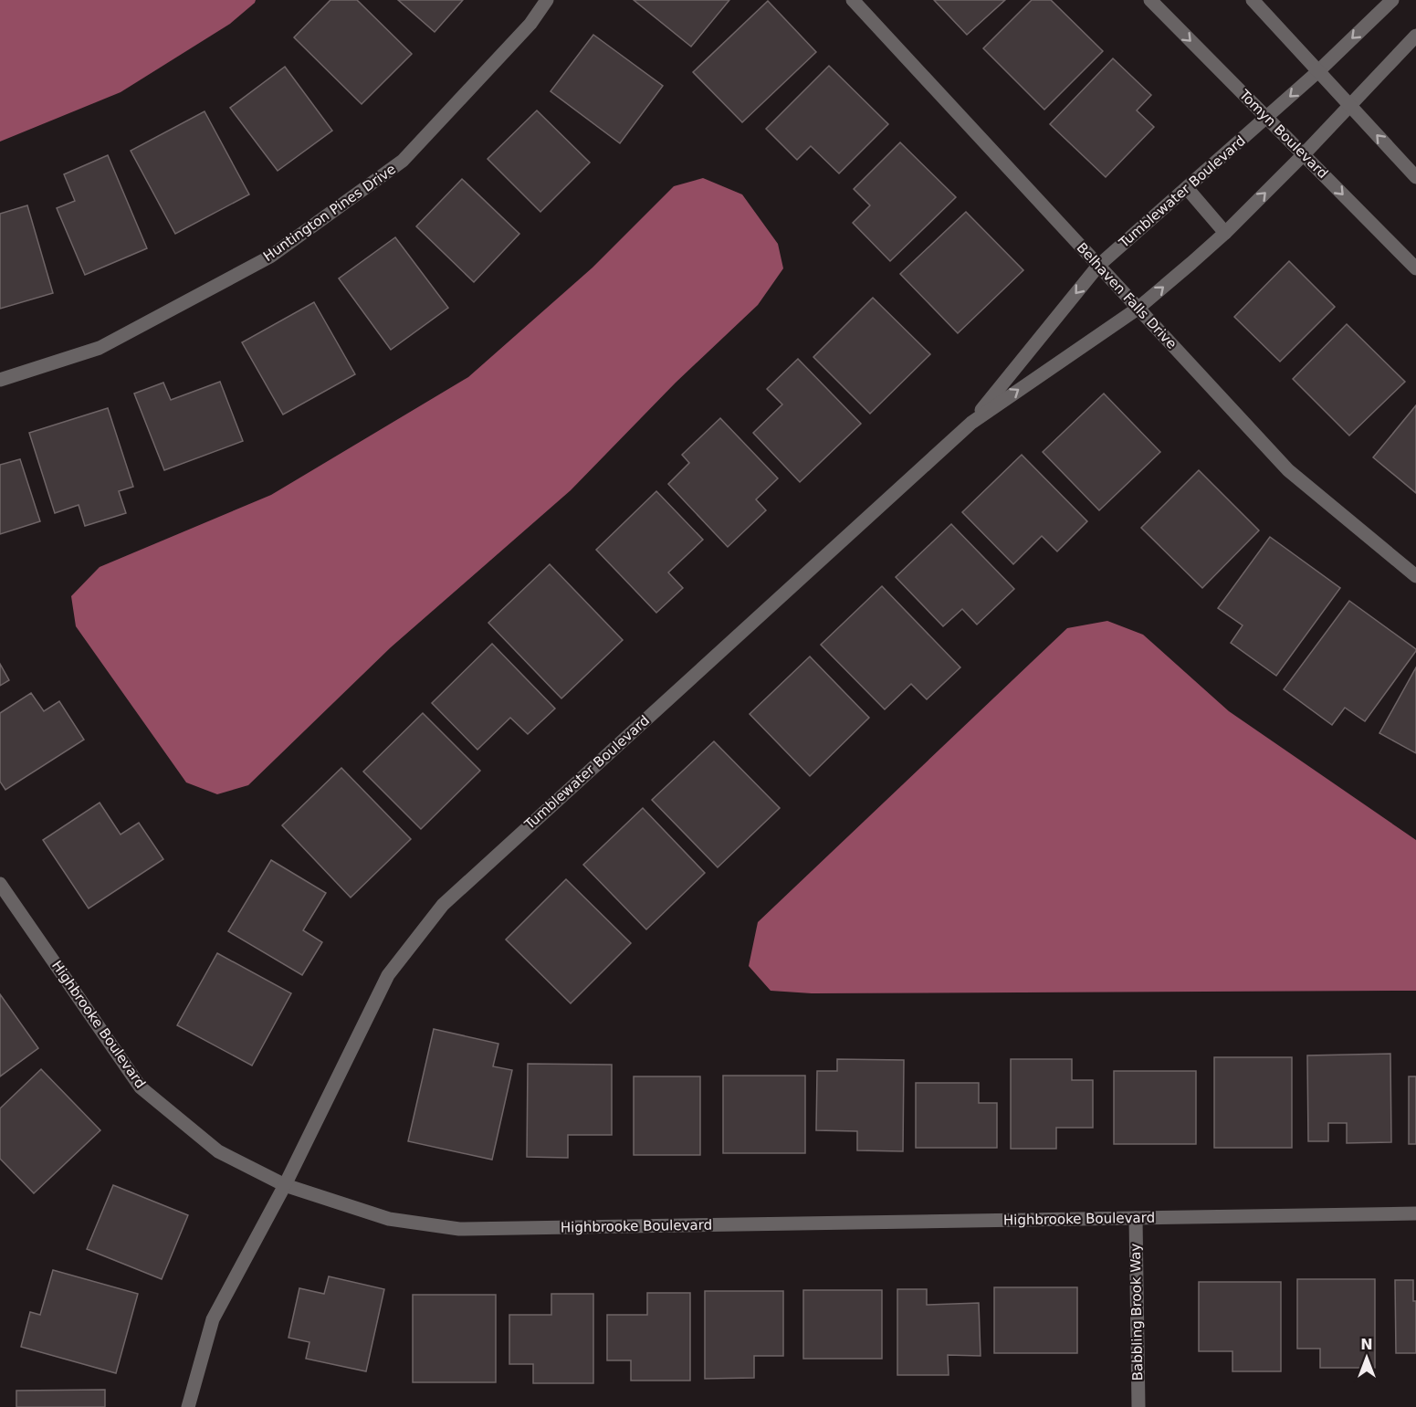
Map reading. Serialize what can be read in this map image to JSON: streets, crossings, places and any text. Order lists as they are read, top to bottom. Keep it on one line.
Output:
{"streets":{"street":["Tomyn Boulevard","Tumblewater Boulevard","Huntington Pines Drive","Belhaven Falls Drive","Highbrooke Boulevard","Babbling Brook Way"]},"crossings":[["Tomyn Boulevard","Tumblewater Boulevard"],["Tumblewater Boulevard","Belhaven Falls Drive"],["Tumblewater Boulevard","Highbrooke Boulevard"],["Highbrooke Boulevard","Babbling Brook Way"]],"north":"top"}
